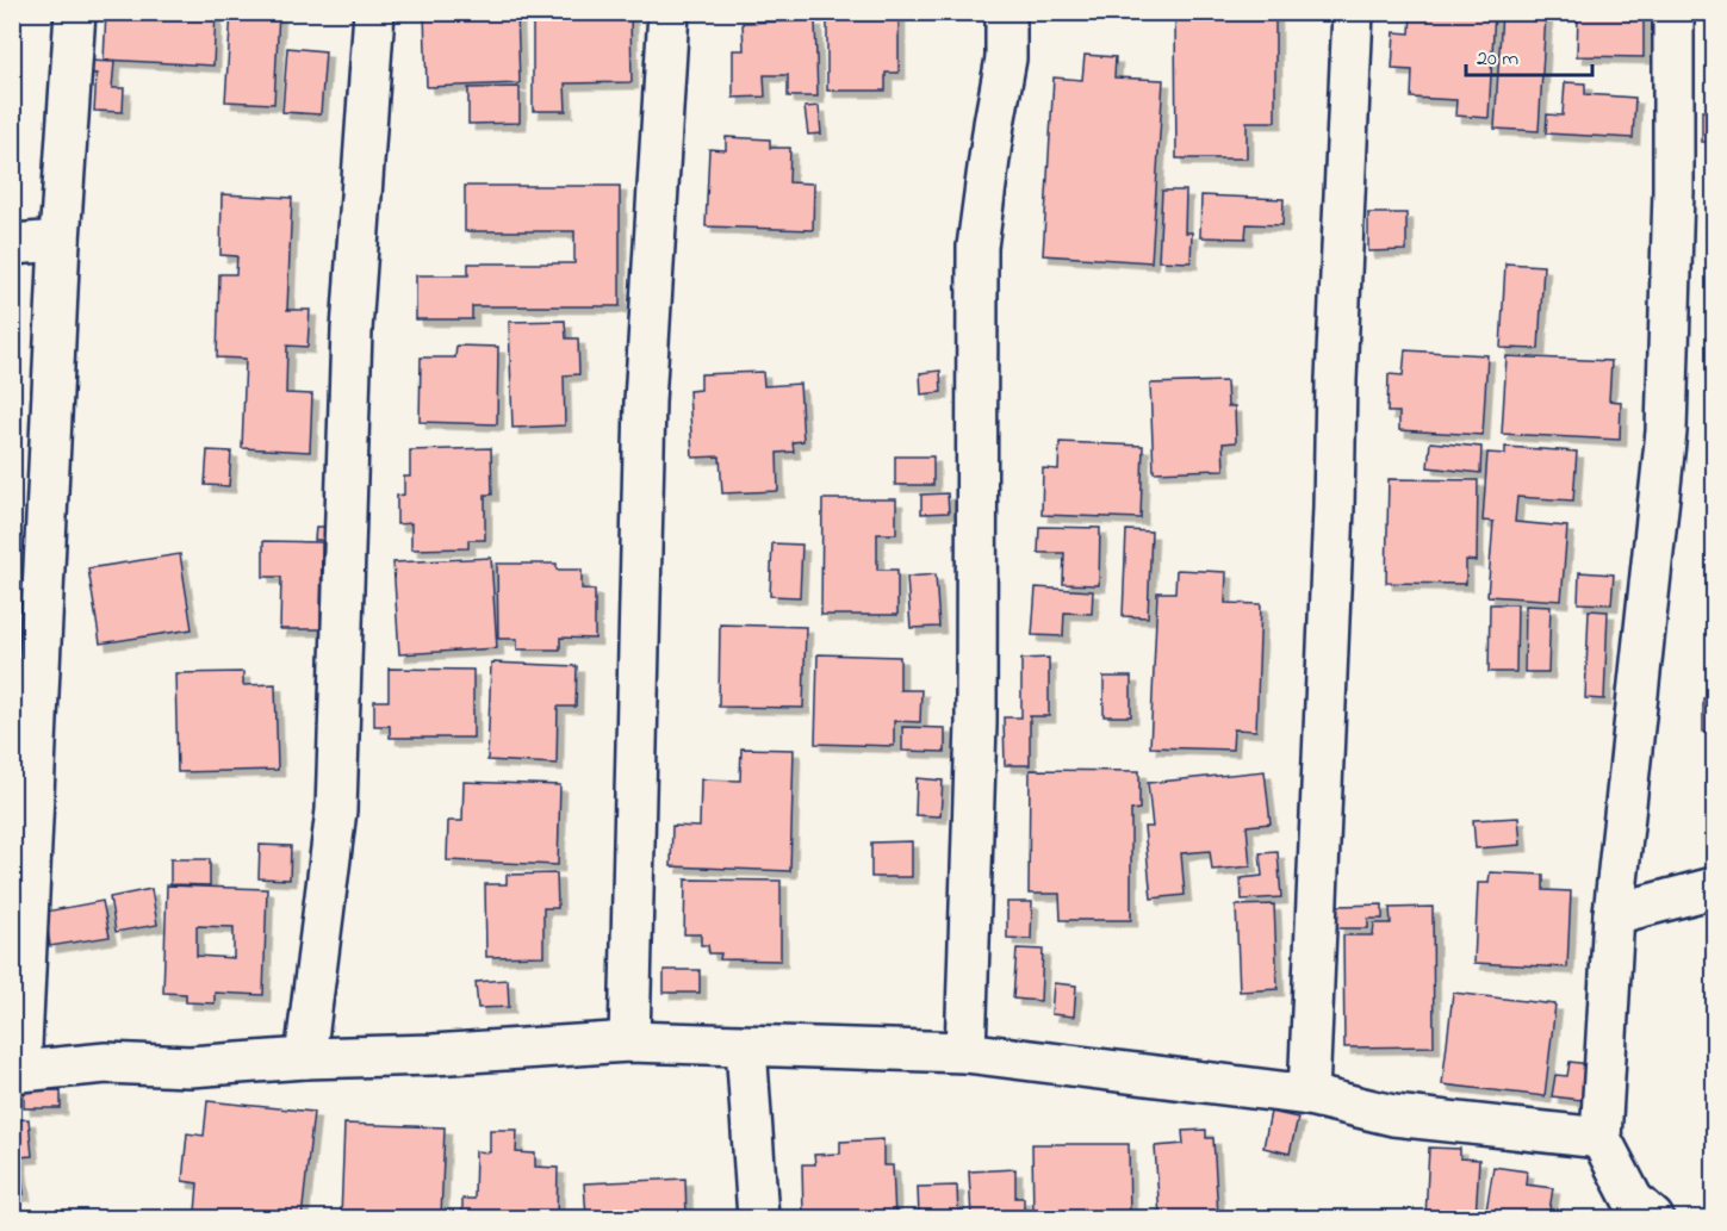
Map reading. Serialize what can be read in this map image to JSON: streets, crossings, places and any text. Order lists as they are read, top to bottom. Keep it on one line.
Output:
{"scale_bar":"20 m"}
